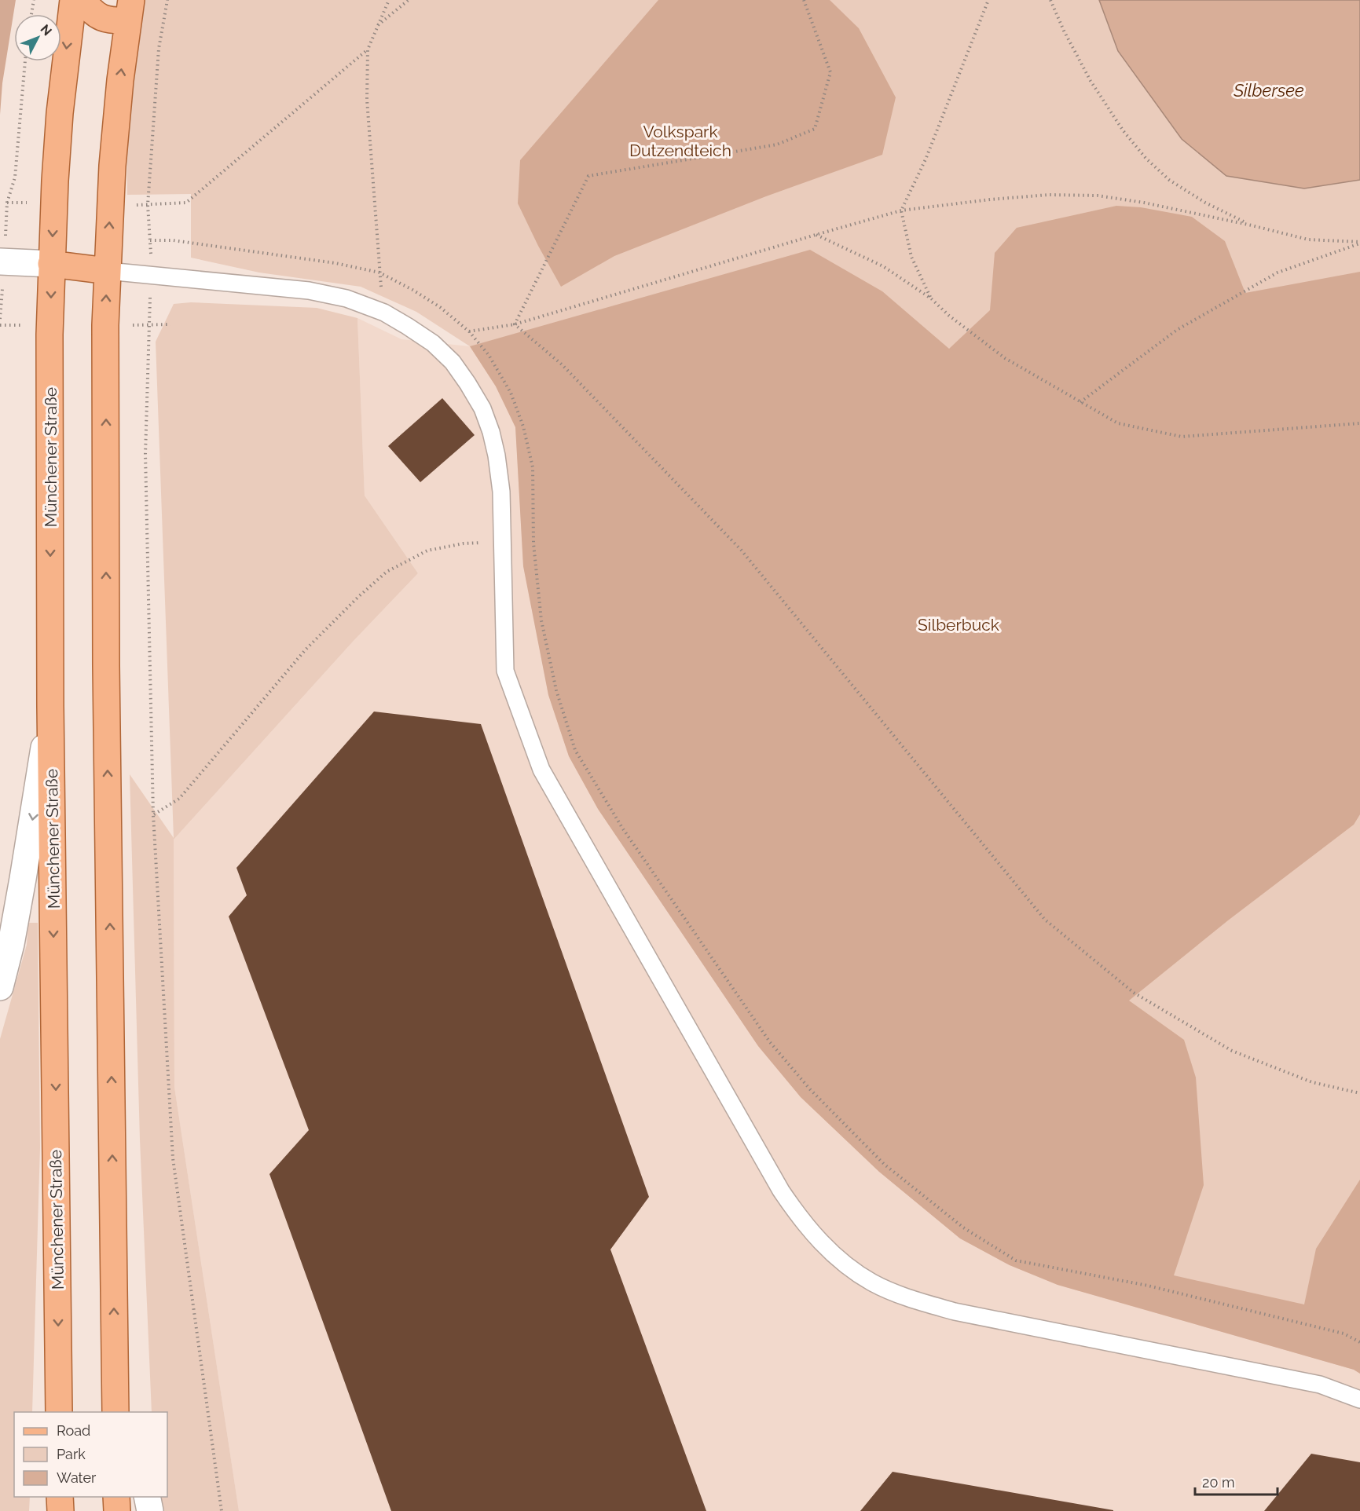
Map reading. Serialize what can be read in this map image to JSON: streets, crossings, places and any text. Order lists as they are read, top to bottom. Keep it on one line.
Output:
{"streets":{"main road":["Münchener Straße"]},"water":["Silbersee"],"parks":["Volkspark Dutzendteich","Silberbuck"],"legend":["Road","Park","Water"],"scale_bar":"20 m","north":"top right"}
